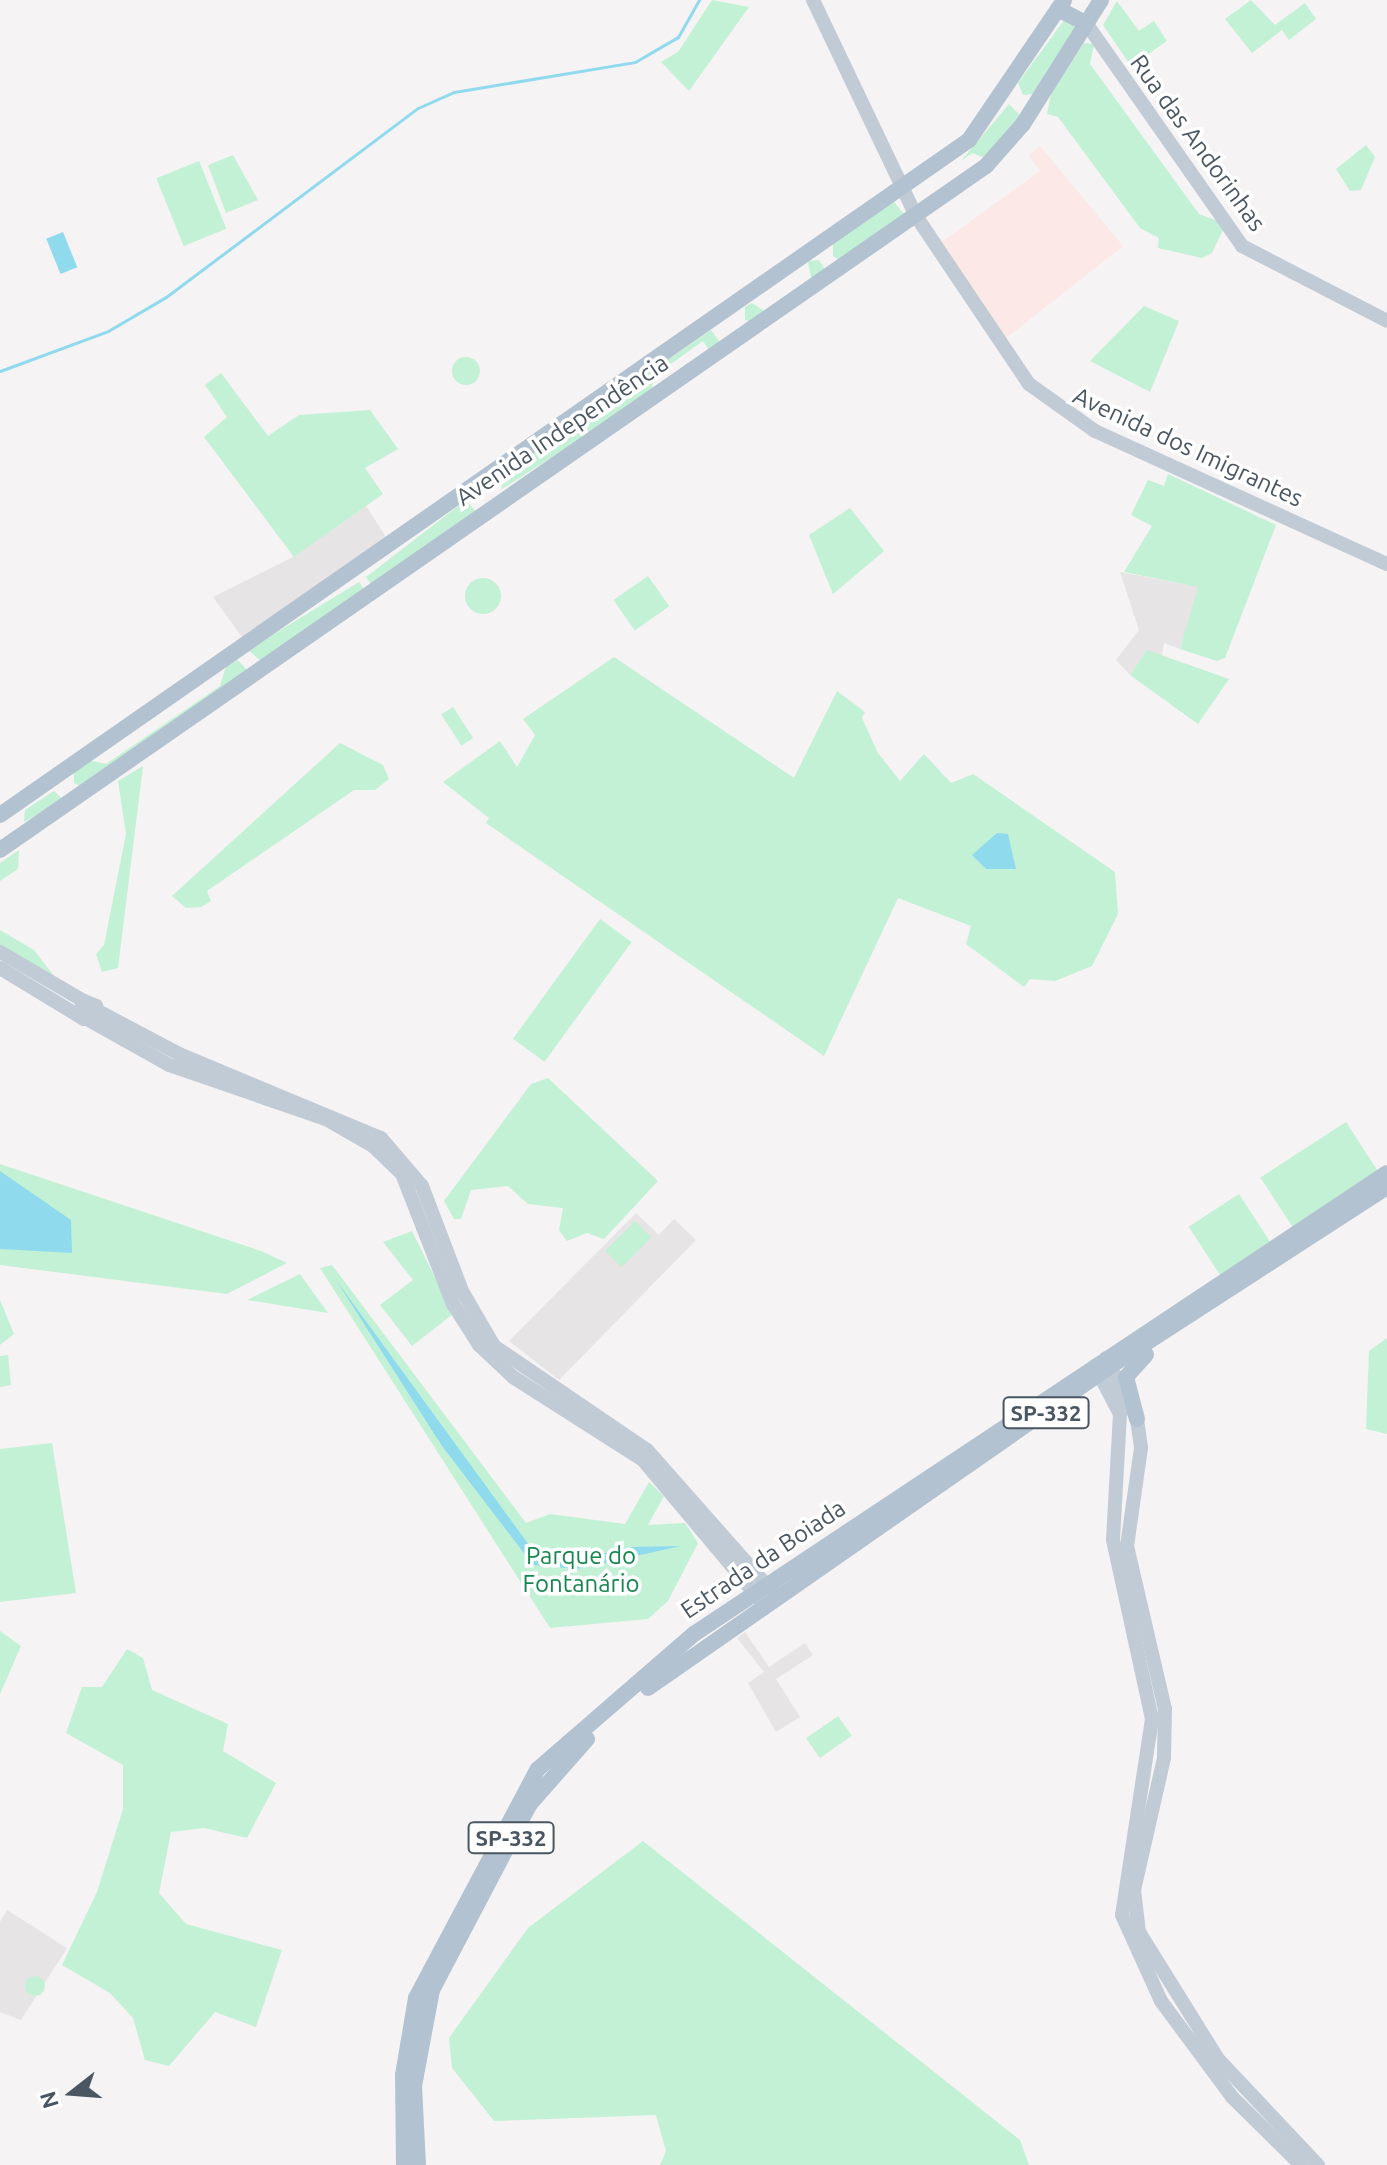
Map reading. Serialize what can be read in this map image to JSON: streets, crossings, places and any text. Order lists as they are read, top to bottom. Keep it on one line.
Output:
{"streets":{"main road":["Rua das Andorinhas","Avenida Independência","Avenida dos Imigrantes","SP-332","Estrada da Boiada"]},"crossings":[["Rua das Andorinhas","Avenida Independência"],["Avenida Independência","Avenida dos Imigrantes"]],"parks":["Parque do Fontanário"],"north":"left"}
